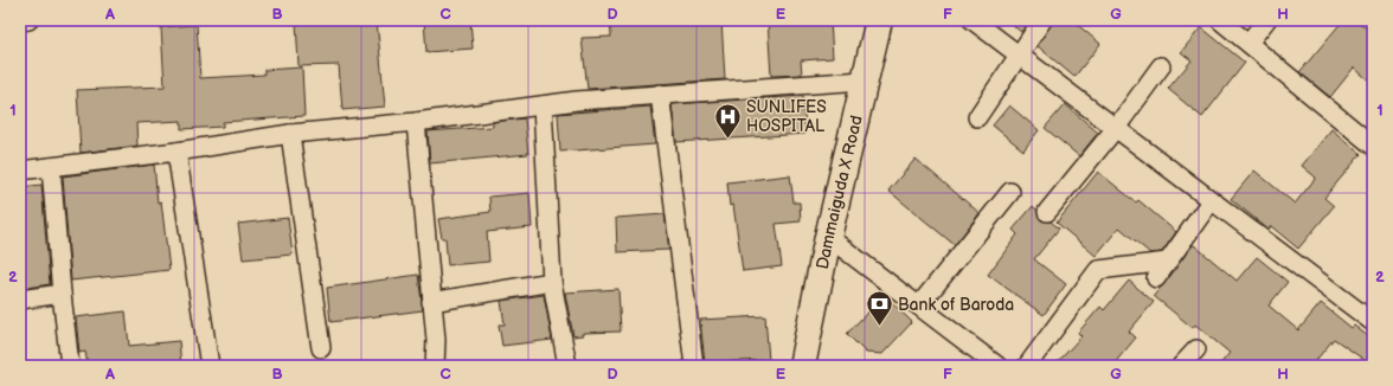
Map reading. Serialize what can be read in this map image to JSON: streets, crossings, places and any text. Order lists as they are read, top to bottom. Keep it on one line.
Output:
{"streets":{"street":["Dammaiguda X Road"]},"places":{"hospital":["SUNLIFES HOSPITAL"],"bank":["Bank of Baroda"]},"grid":{"columns":["A","B","C","D","E","F","G","H"],"rows":["1","2"]}}
